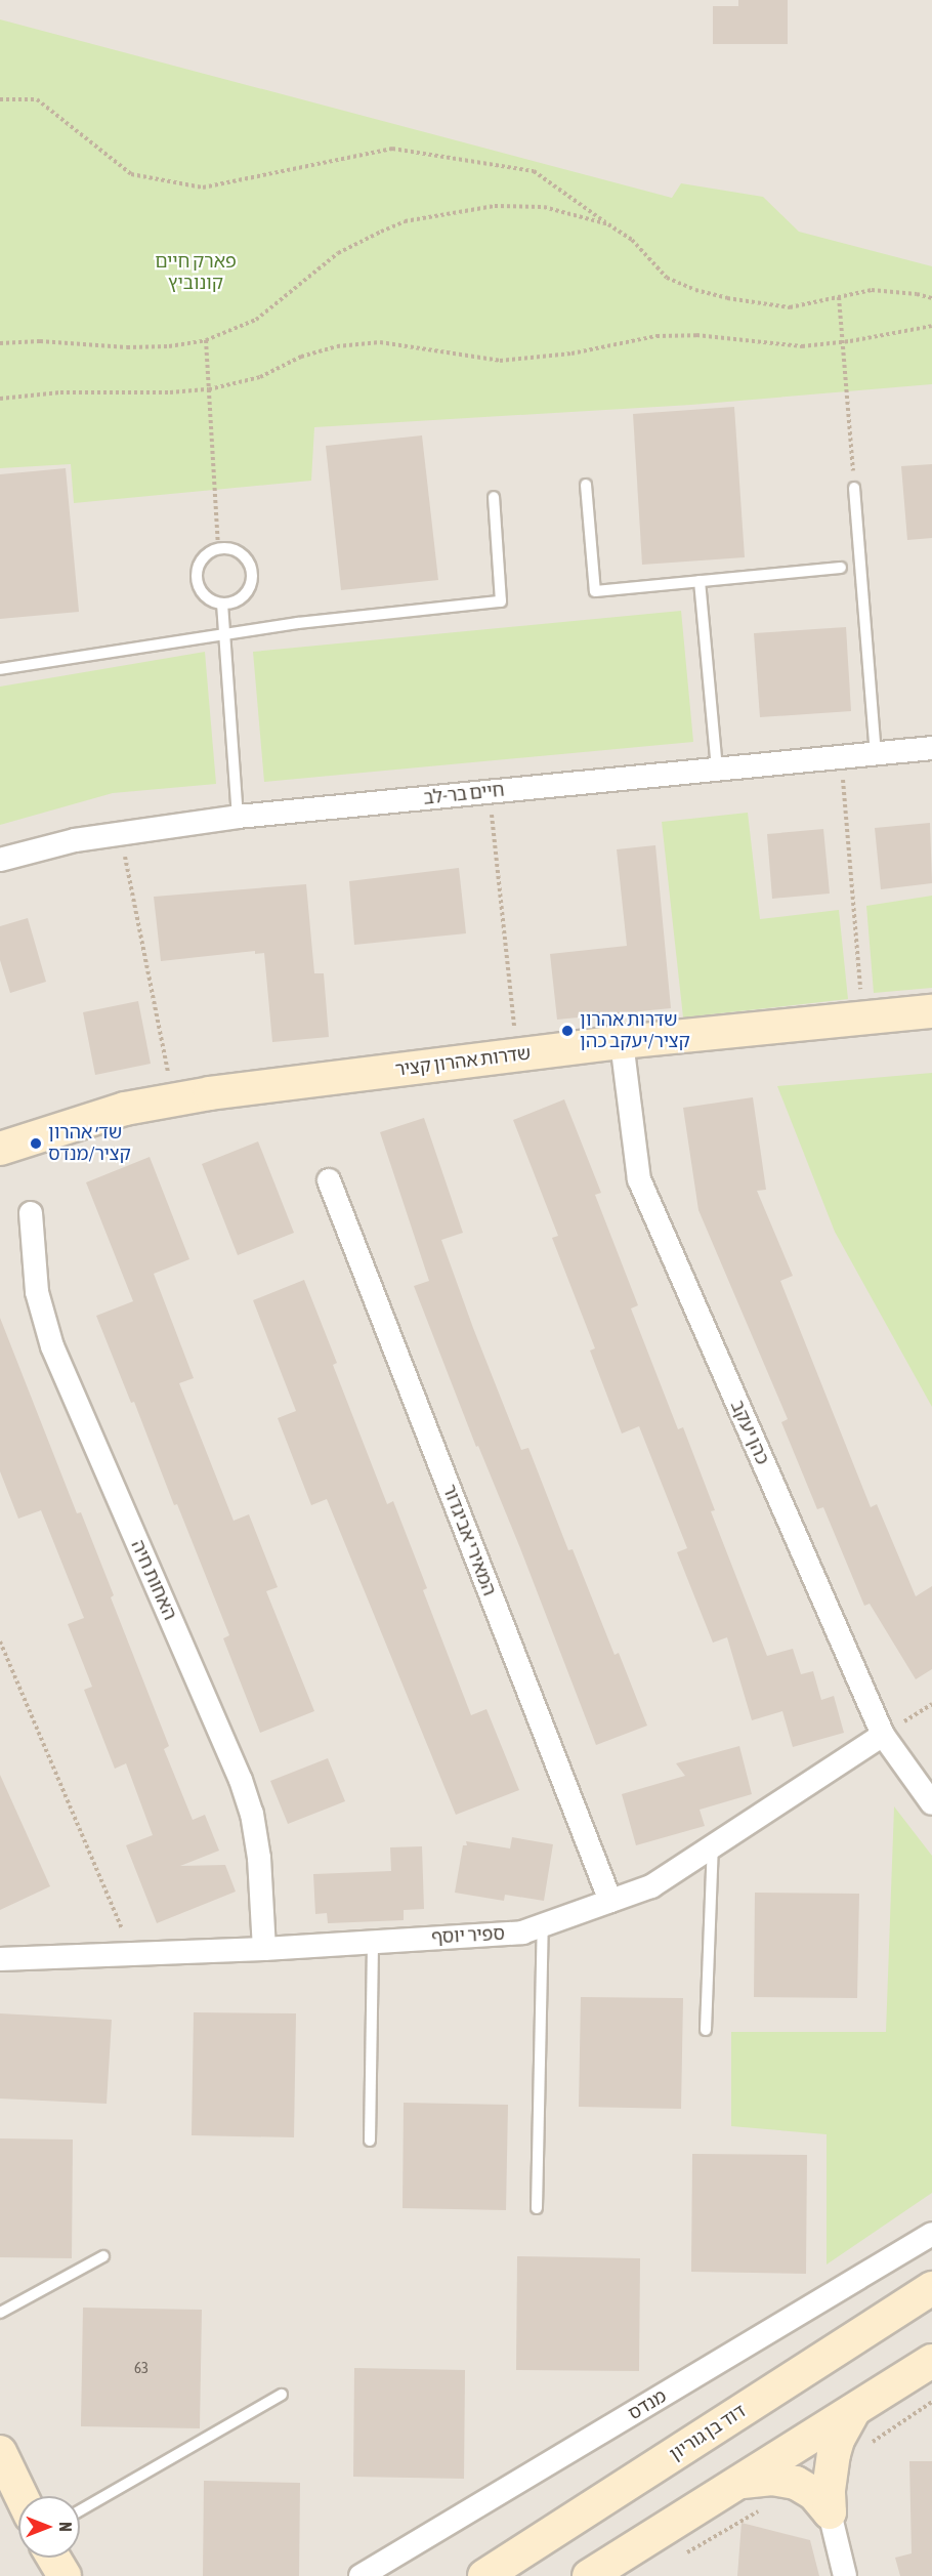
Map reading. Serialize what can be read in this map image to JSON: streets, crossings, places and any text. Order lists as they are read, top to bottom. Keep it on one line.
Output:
{"streets":{"main road":["שדרות אהרון קציר","דוד בן גוריון"],"street":["חיים בר-לב","כהן יעקב","המאירי אביגדור","האחות חיה","ספיר יוסף","מנדס"]},"crossings":[["שדרות אהרון קציר","כהן יעקב"],["כהן יעקב","ספיר יוסף"],["המאירי אביגדור","ספיר יוסף"],["האחות חיה","ספיר יוסף"]],"parks":["פארק חיים קונוביץ"],"places":["שדרות אהרון קציר/יעקב כהן","שד׳ אהרון קציר/מנדס"],"house_numbers":["63"],"north":"right"}
